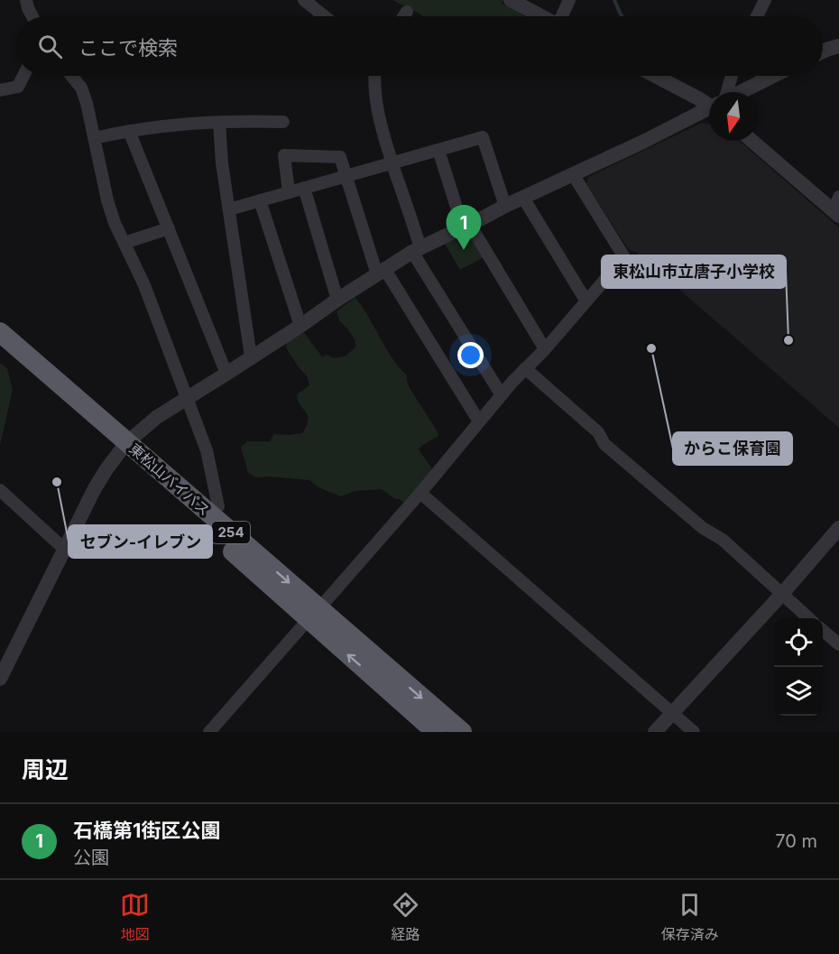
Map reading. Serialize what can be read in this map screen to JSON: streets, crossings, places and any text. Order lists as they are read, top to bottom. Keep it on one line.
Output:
{"streets":{"highway":["東松山バイパス","254"]},"places":["東松山市立唐子小学校","からこ保育園","セブン-イレブン"],"north":"bottom","page":{"search":"ここで検索","pins":"1","heading":"周辺","list":[{"mark":"1","name":"石橋第1街区公園","note":"公園","value":"70 m"}],"nav":["地図","経路","保存済み"]}}
